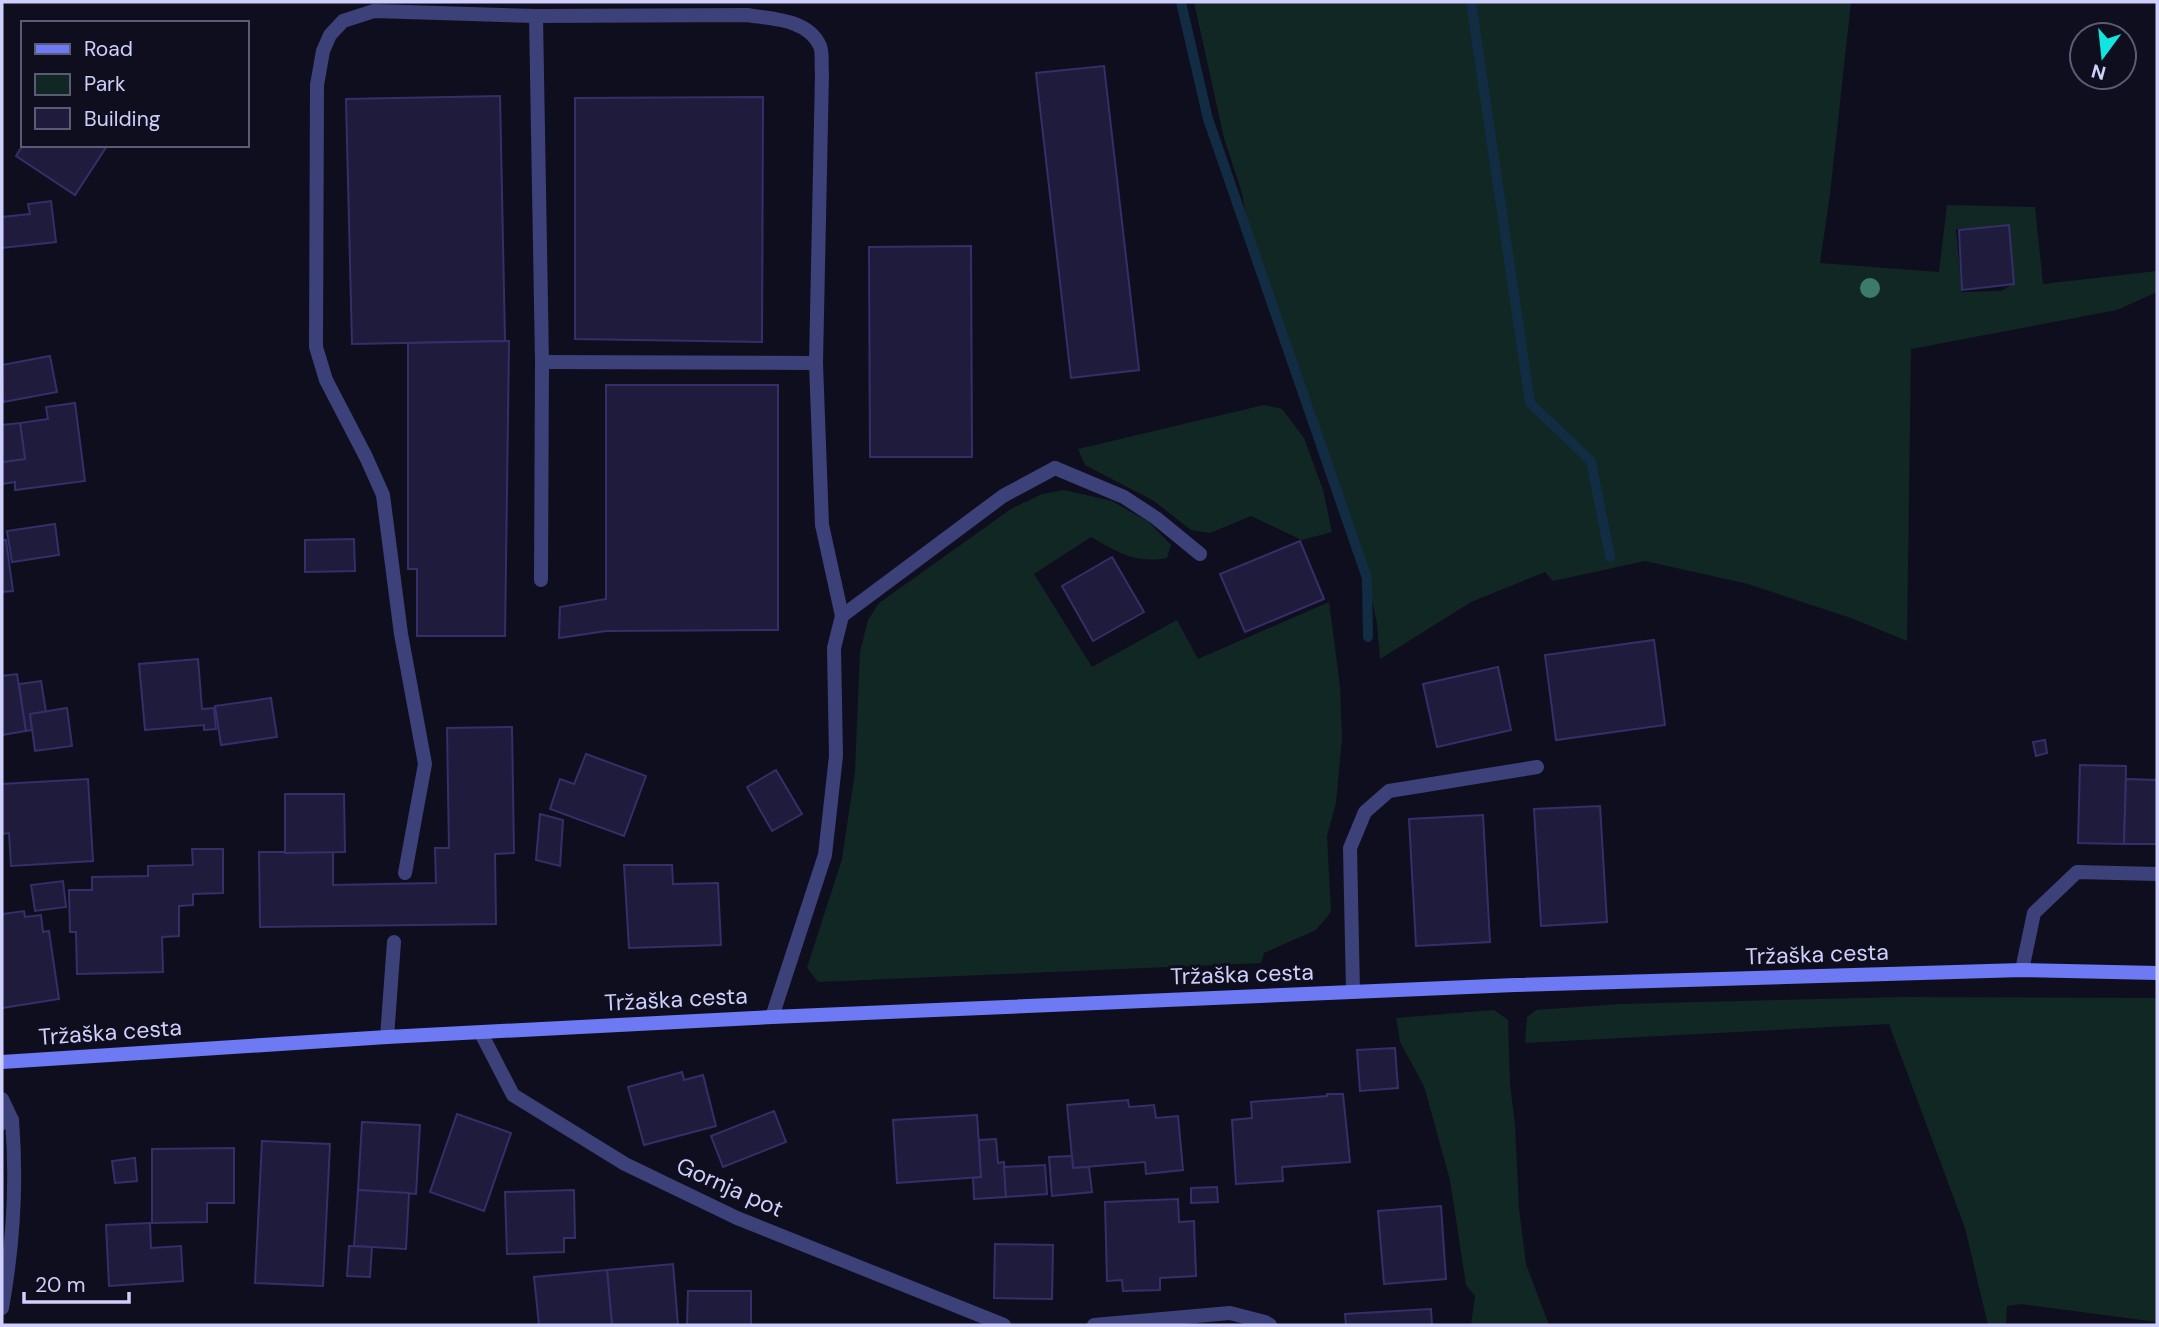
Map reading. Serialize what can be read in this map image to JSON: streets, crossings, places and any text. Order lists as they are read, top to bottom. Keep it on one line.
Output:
{"streets":{"main road":["Tržaška cesta"],"street":["Gornja pot"]},"crossings":[["Tržaška cesta","Gornja pot"]],"legend":["Road","Park","Building"],"scale_bar":"20 m","north":"bottom"}
